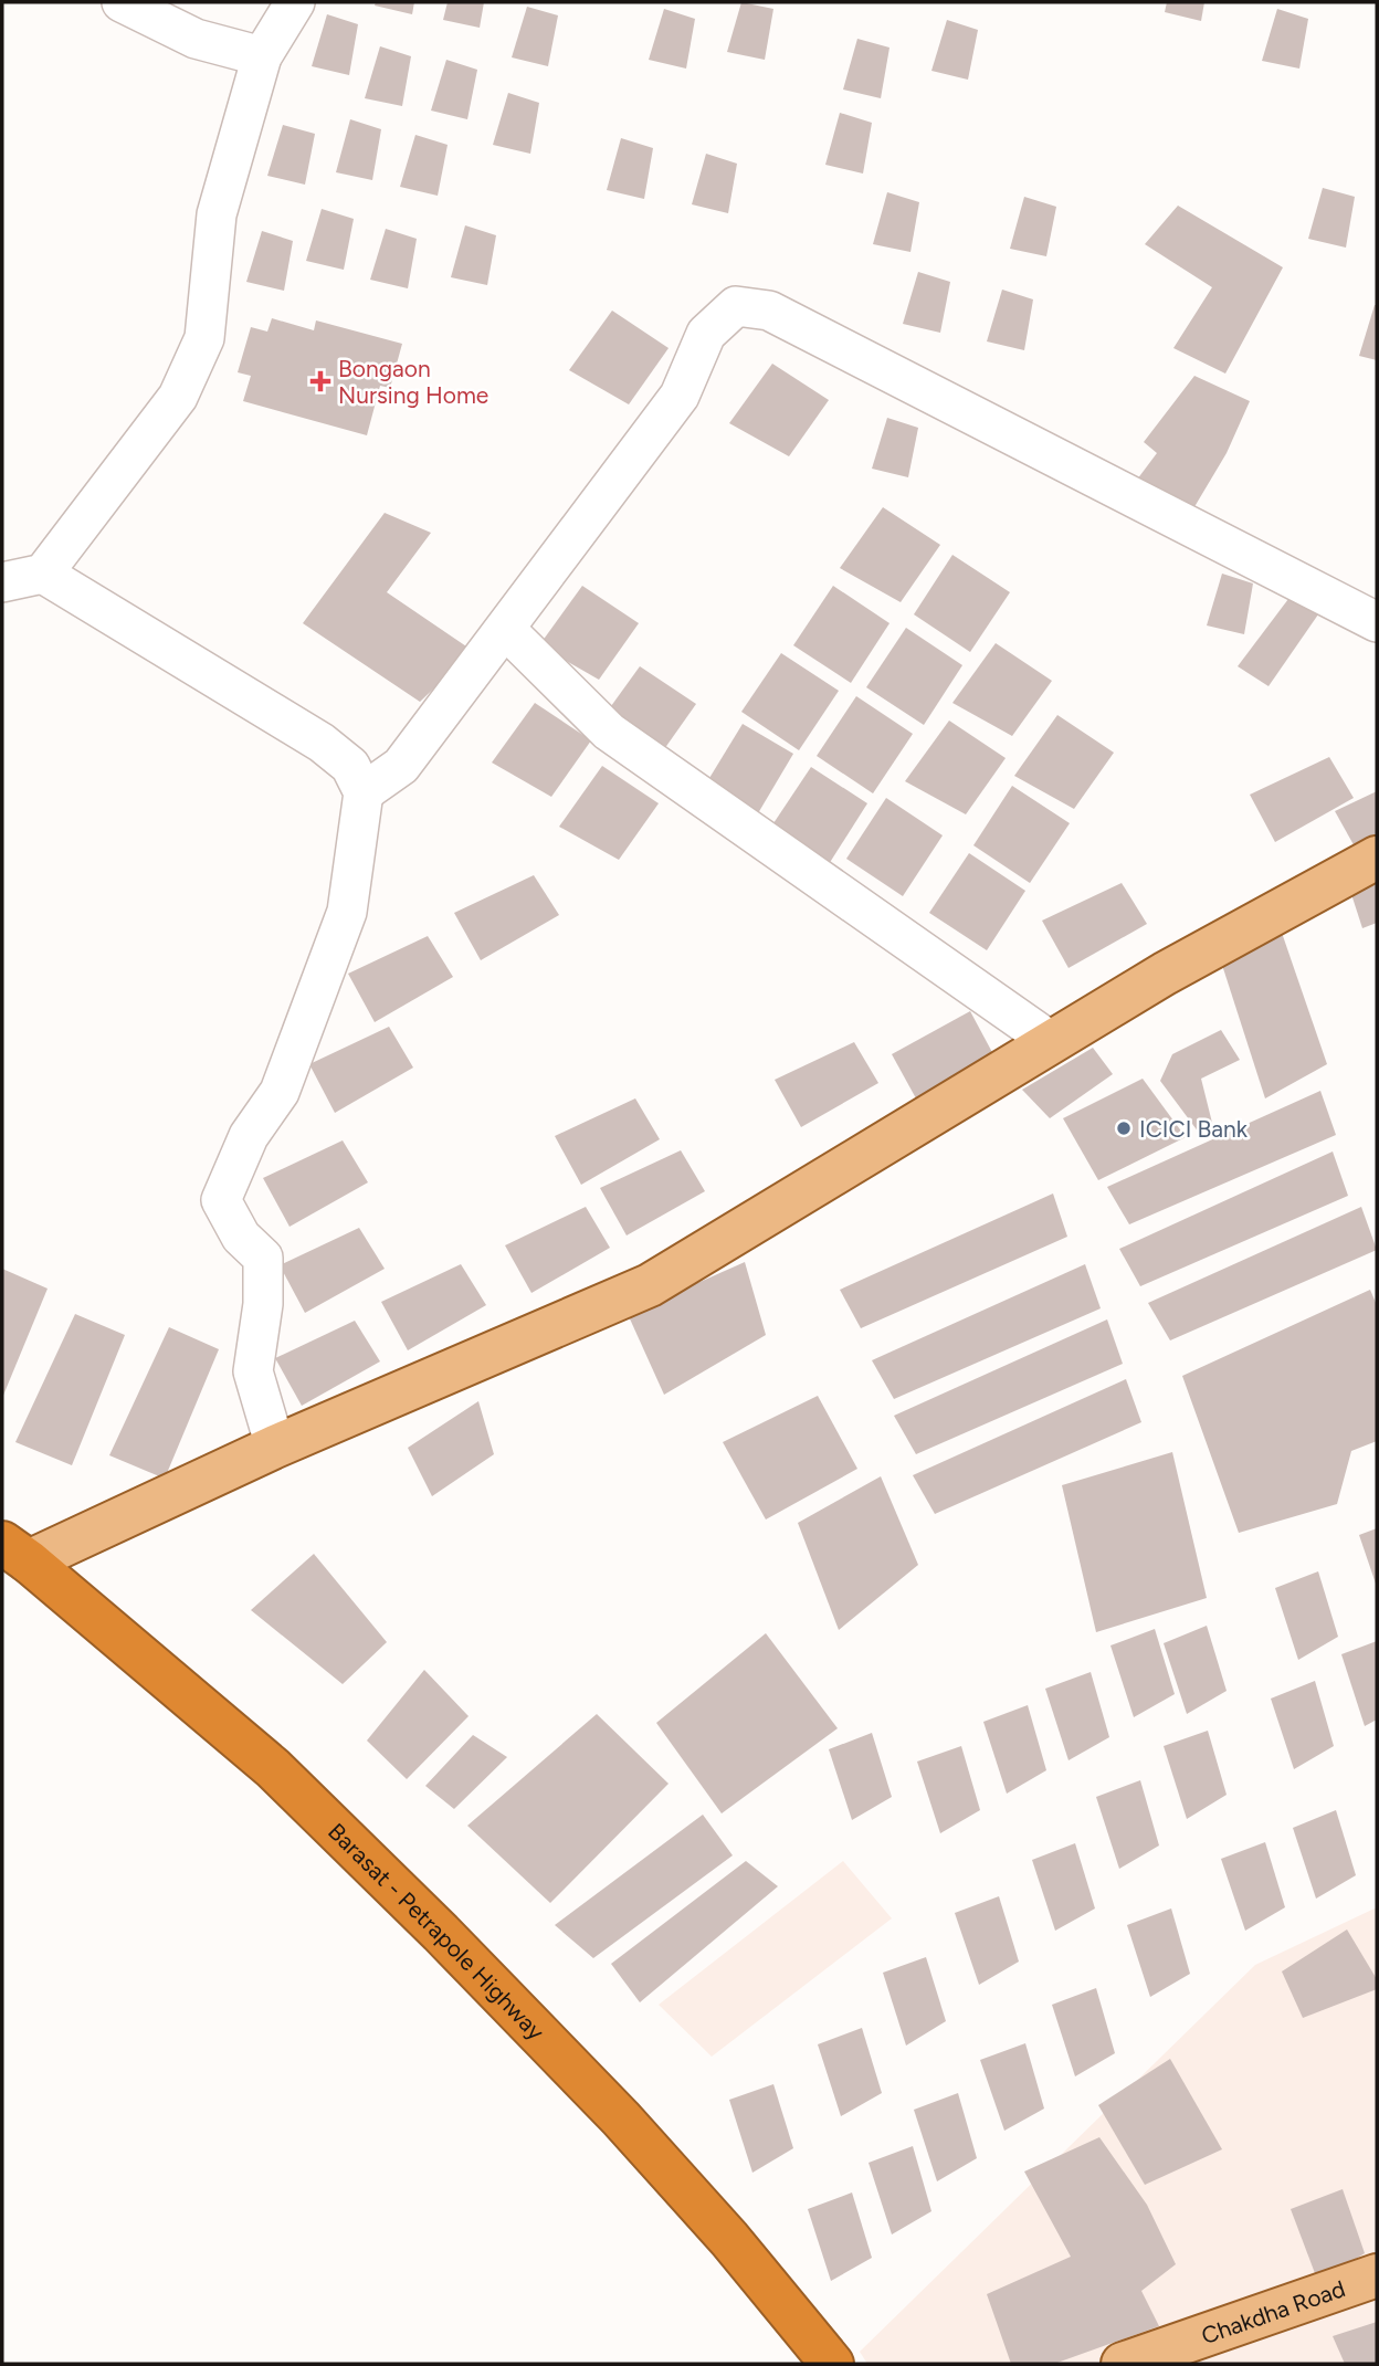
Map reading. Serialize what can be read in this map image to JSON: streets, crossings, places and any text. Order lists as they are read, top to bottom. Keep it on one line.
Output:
{"streets":{"highway":["Barasat - Petrapole Highway"],"main road":["Chakdha Road"]},"places":{"health":["Bongaon Nursing Home"],"other":["ICICI Bank"]}}
